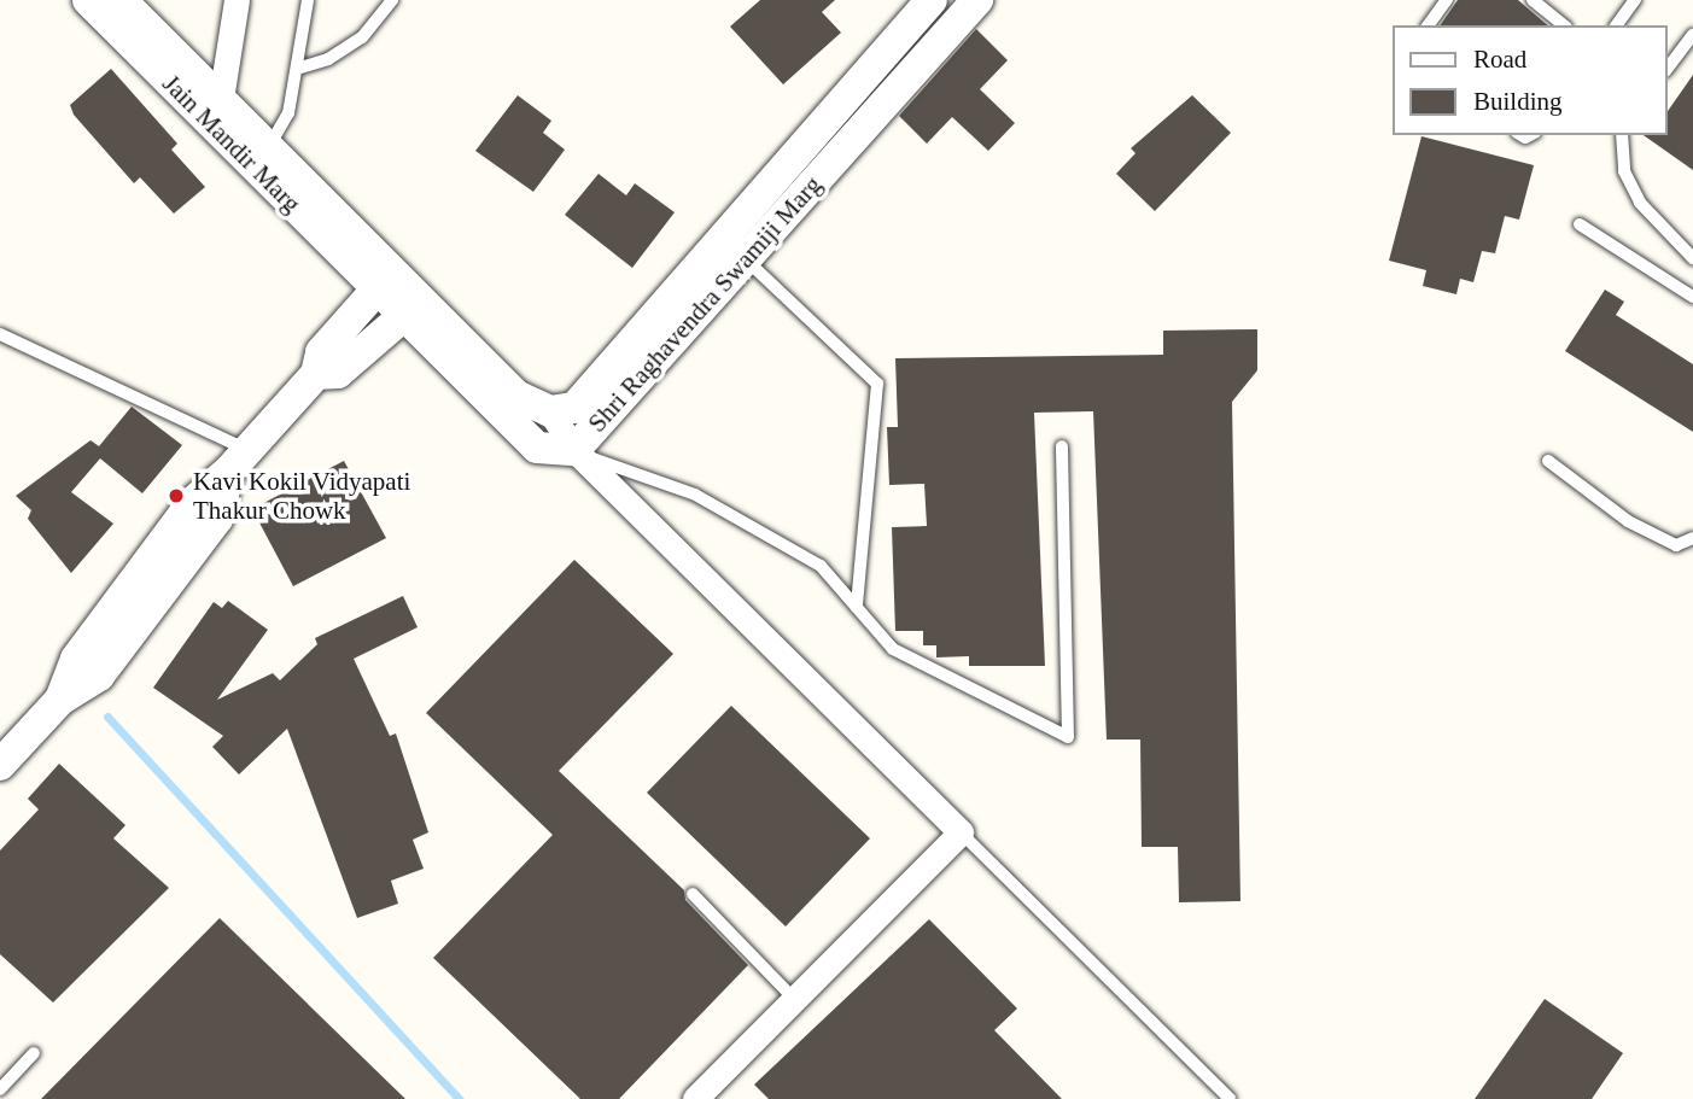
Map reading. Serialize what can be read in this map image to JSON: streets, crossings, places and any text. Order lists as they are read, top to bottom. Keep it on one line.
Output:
{"streets":{"street":["Jain Mandir Marg","Shri Raghavendra Swamiji Marg"]},"crossings":[["Jain Mandir Marg","Shri Raghavendra Swamiji Marg"]],"places":["Kavi Kokil Vidyapati Thakur Chowk"],"legend":["Road","Building"]}
